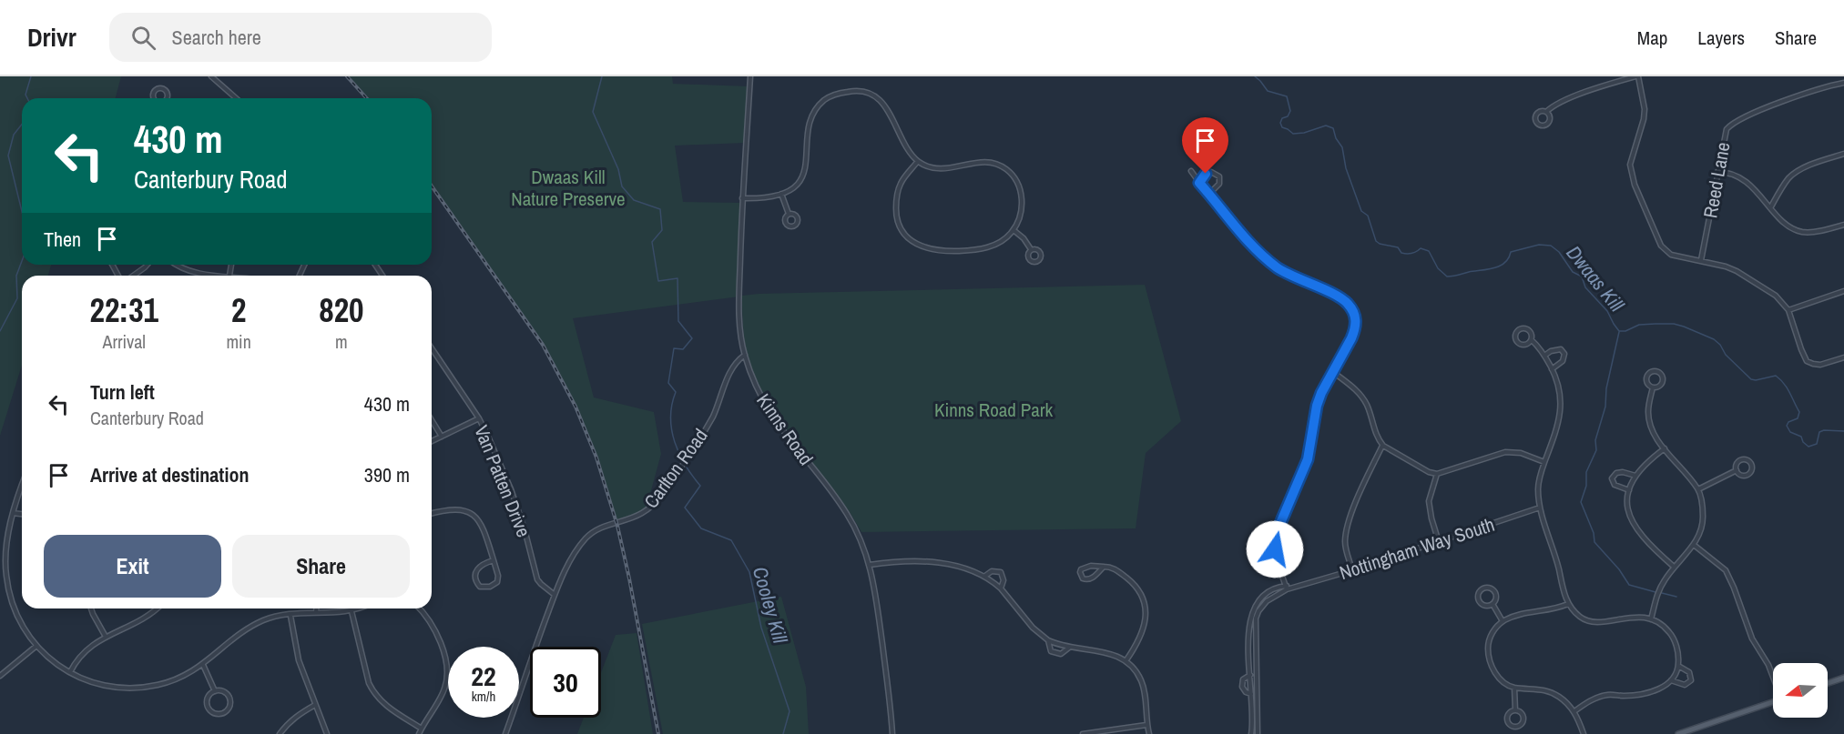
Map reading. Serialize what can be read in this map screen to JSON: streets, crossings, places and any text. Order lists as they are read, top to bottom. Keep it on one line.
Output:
{"streets":{"street":["Reed Lane","Kinns Road","Carlton Road","Van Patten Drive","Nottingham Way South"]},"crossings":[["Kinns Road","Carlton Road"],["Carlton Road","Van Patten Drive"]],"water":["Dwaas Kill","Cooley Kill"],"parks":["Dwaas Kill Nature Preserve","Kinns Road Park"],"north":"left","page":{"header":"Drivr","search":"Search here","nav":["Map","Layers","Share"],"turn":["430 m","Canterbury Road"],"then":"Then","eta":["22:31","Arrival","2","min","820","m"],"list":[{"name":"Turn left","note":"Canterbury Road","value":"430 m"},{"name":"Arrive at destination","value":"390 m"}],"buttons":["Exit","Share"],"speed":"22 km/h","limit":"30"}}
